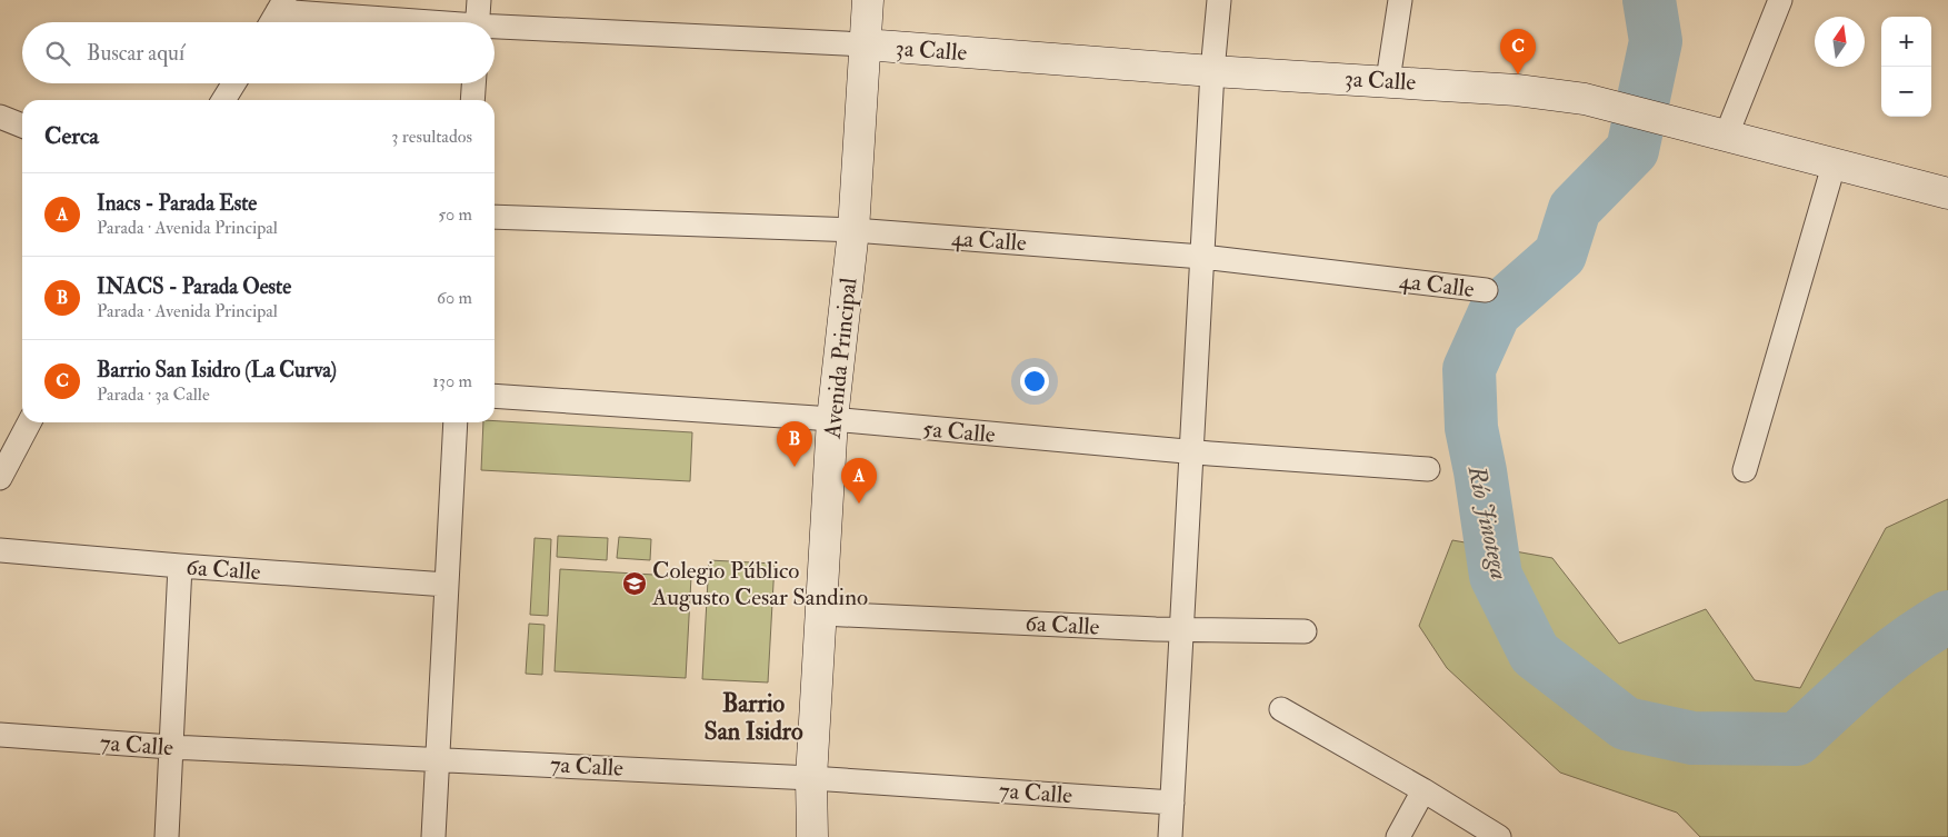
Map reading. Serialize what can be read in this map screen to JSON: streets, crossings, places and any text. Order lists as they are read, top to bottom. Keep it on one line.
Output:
{"streets":{"street":["3a Calle","4a Calle","Avenida Principal","5a Calle","6a Calle","7a Calle"]},"crossings":[["3a Calle","Avenida Principal"],["4a Calle","Avenida Principal"],["Avenida Principal","5a Calle"],["Avenida Principal","6a Calle"],["Avenida Principal","7a Calle"]],"districts":["Barrio San Isidro"],"water":["Río Jinotega"],"places":{"school or university":["Colegio Público Augusto Cesar Sandino"]},"north":"top","page":{"map_buttons":["+","−"],"search":"Buscar aquí","pins":["C","B","A"],"heading":["Cerca","3 resultados"],"list":[{"mark":"A","name":"Inacs - Parada Este","note":"Parada · Avenida Principal","value":"50 m"},{"mark":"B","name":"INACS - Parada Oeste","note":"Parada · Avenida Principal","value":"60 m"},{"mark":"C","name":"Barrio San Isidro (La Curva)","note":"Parada · 3a Calle","value":"130 m"}]}}
